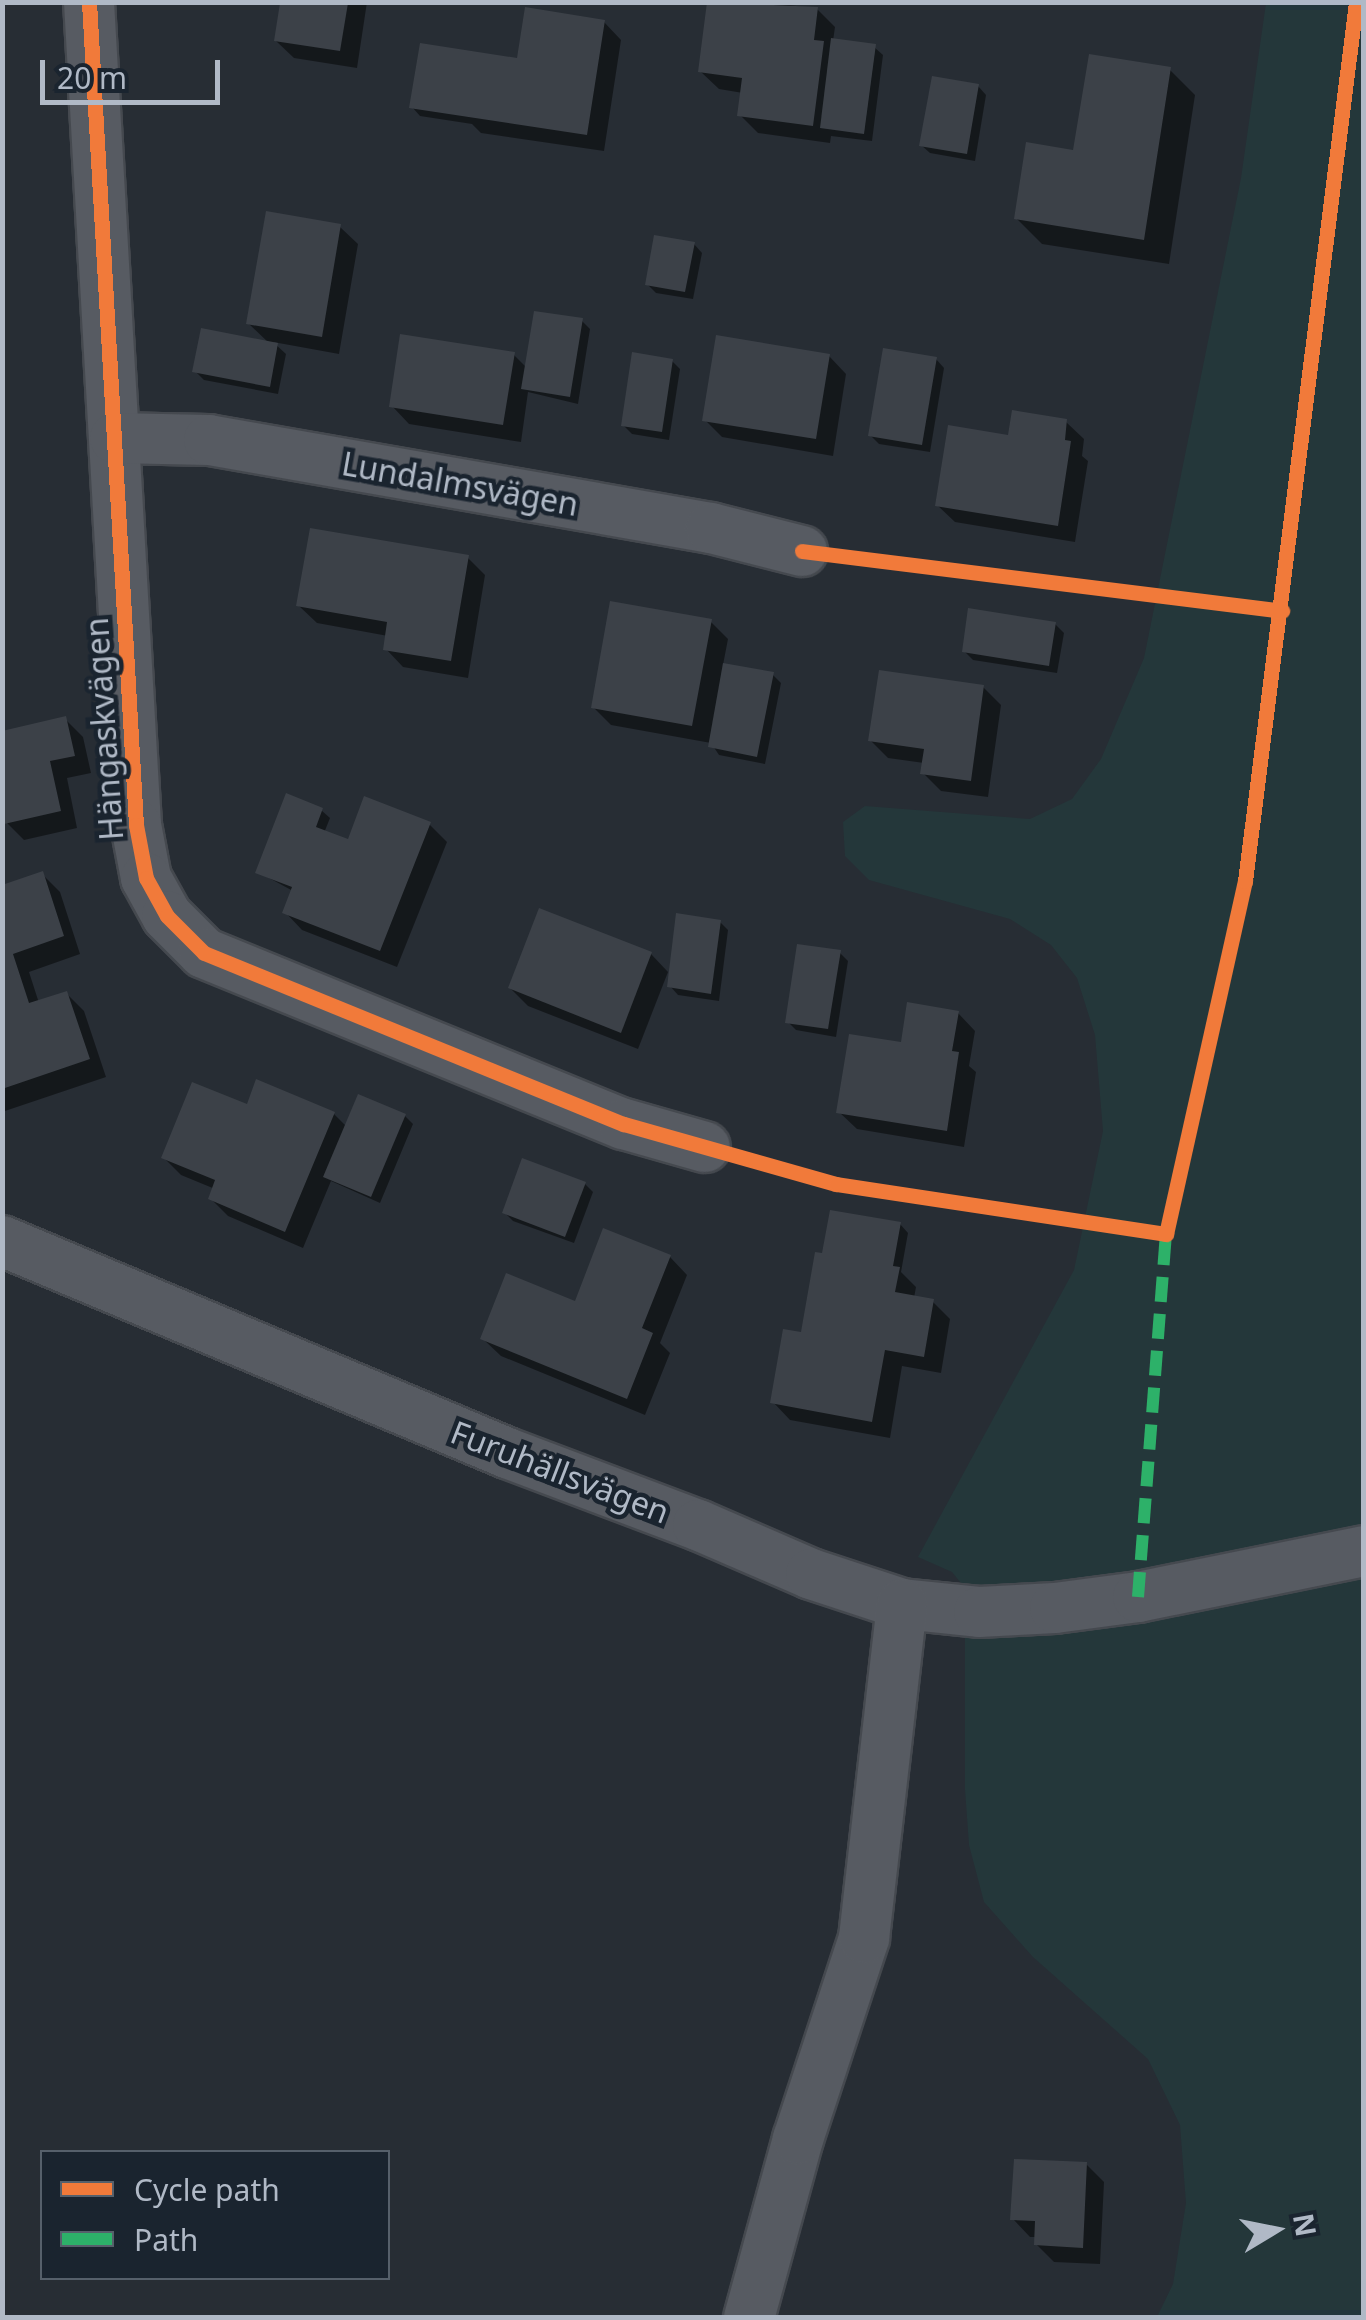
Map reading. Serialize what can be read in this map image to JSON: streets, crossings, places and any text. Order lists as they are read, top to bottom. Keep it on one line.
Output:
{"streets":{"street":["Lundalmsvägen","Hängaskvägen","Furuhällsvägen"]},"crossings":[["Lundalmsvägen","Hängaskvägen"]],"legend":["Cycle path","Path"],"scale_bar":"20 m","north":"right"}
